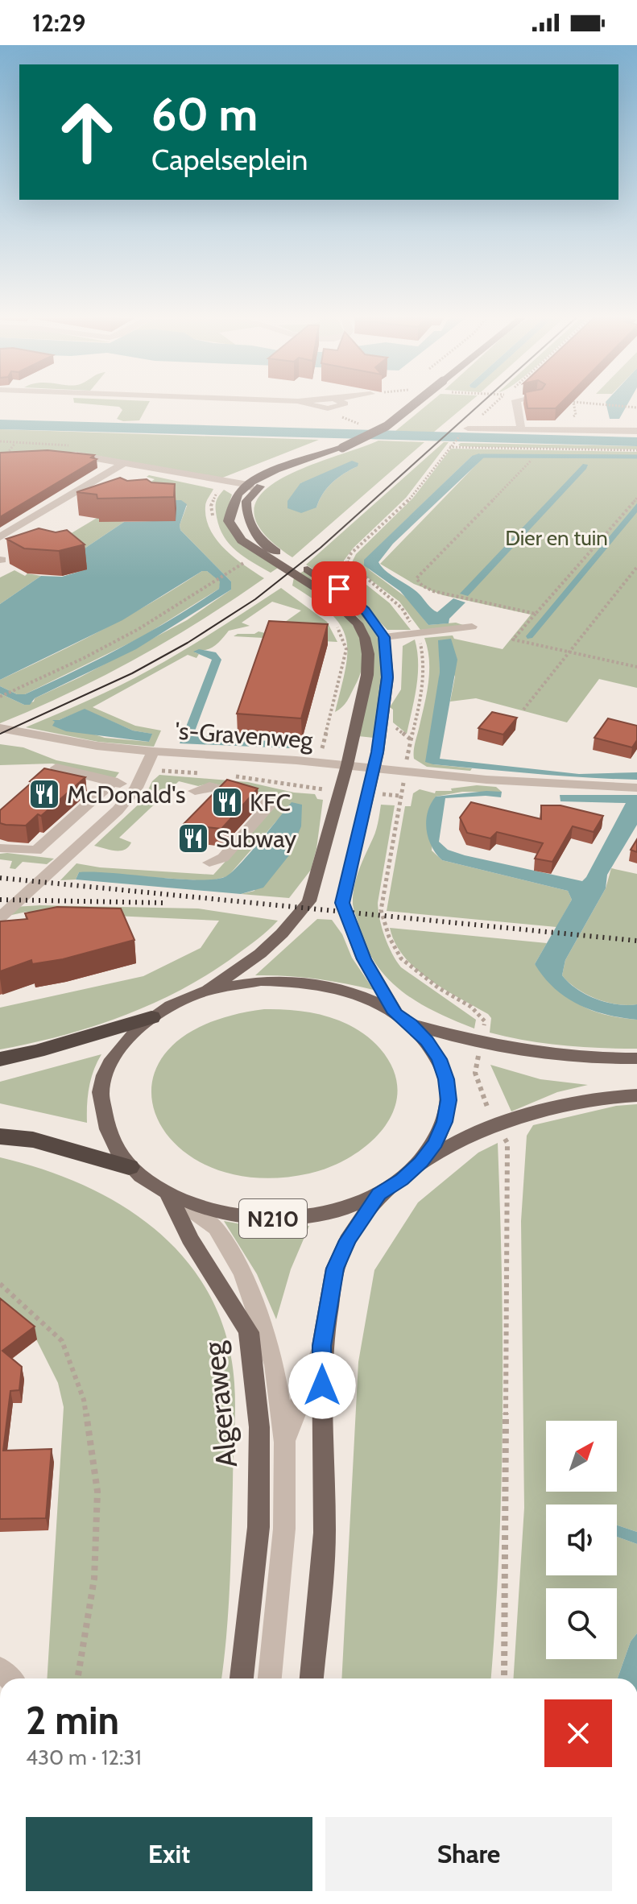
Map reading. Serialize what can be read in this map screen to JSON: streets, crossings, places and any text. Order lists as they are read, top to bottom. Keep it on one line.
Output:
{"streets":{"highway":["N210"],"main road":["Algeraweg"],"street":["'s-Gravenweg"]},"crossings":[["N210","Algeraweg"]],"parks":["Dier en tuin"],"places":{"restaurant":["McDonald's","KFC","Subway"]},"north":"top right","page":{"status":"12:29","turn":["60 m","Capelseplein"],"heading":["2 min","430 m · 12:31"],"buttons":["Exit","Share"]}}
